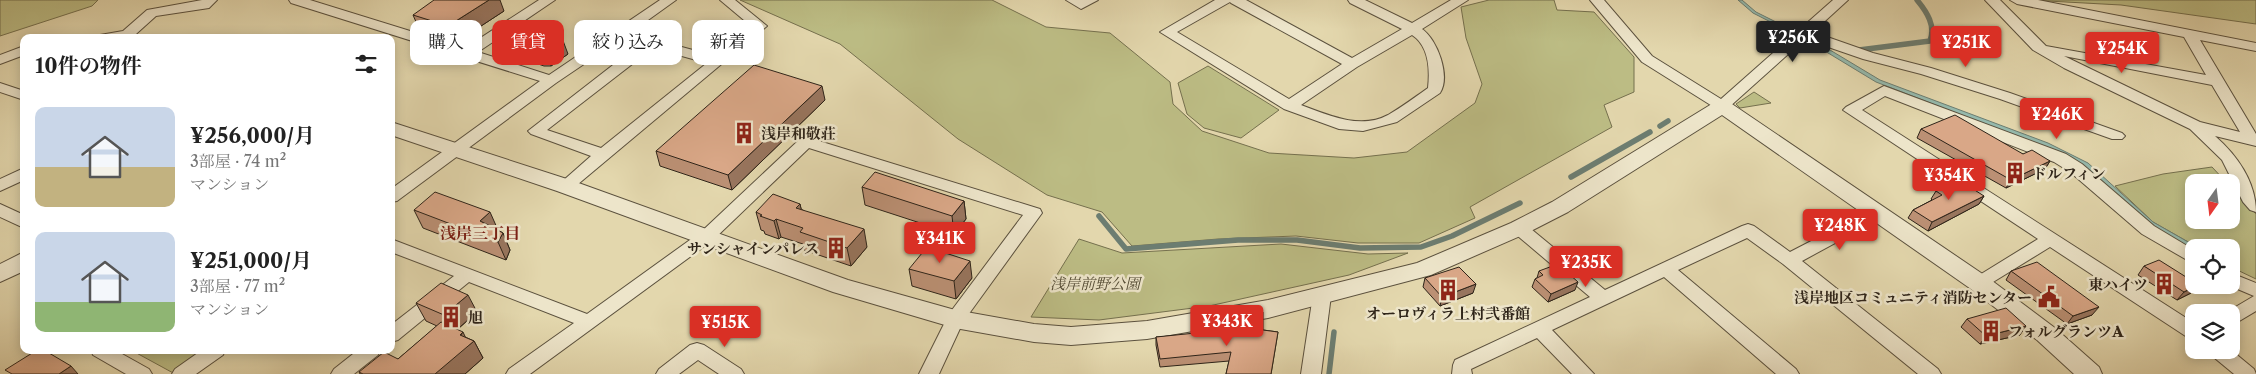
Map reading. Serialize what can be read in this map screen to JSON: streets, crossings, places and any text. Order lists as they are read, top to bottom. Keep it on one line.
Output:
{"districts":["浅岸三丁目"],"parks":["浅岸前野公園"],"places":{"building":["浅岸和敬荘","ドルフィン","サンシャインパレス","東ハイツ","オーロヴィラ上村弐番館","旭","フォルグランツA"],"public building":["浅岸地区コミュニティ消防センター"]},"north":"bottom","page":{"chip":["購入","賃貸","絞り込み","新着"],"price":["¥256K","¥251K","¥254K","¥246K","¥354K","¥248K","¥341K","¥235K","¥343K","¥515K"],"heading":"10件の物件","list":[{"name":"¥256,000/月","note":"3部屋 · 74 m² · マンション"},{"name":"¥251,000/月","note":"3部屋 · 77 m² · マンション"}]}}
